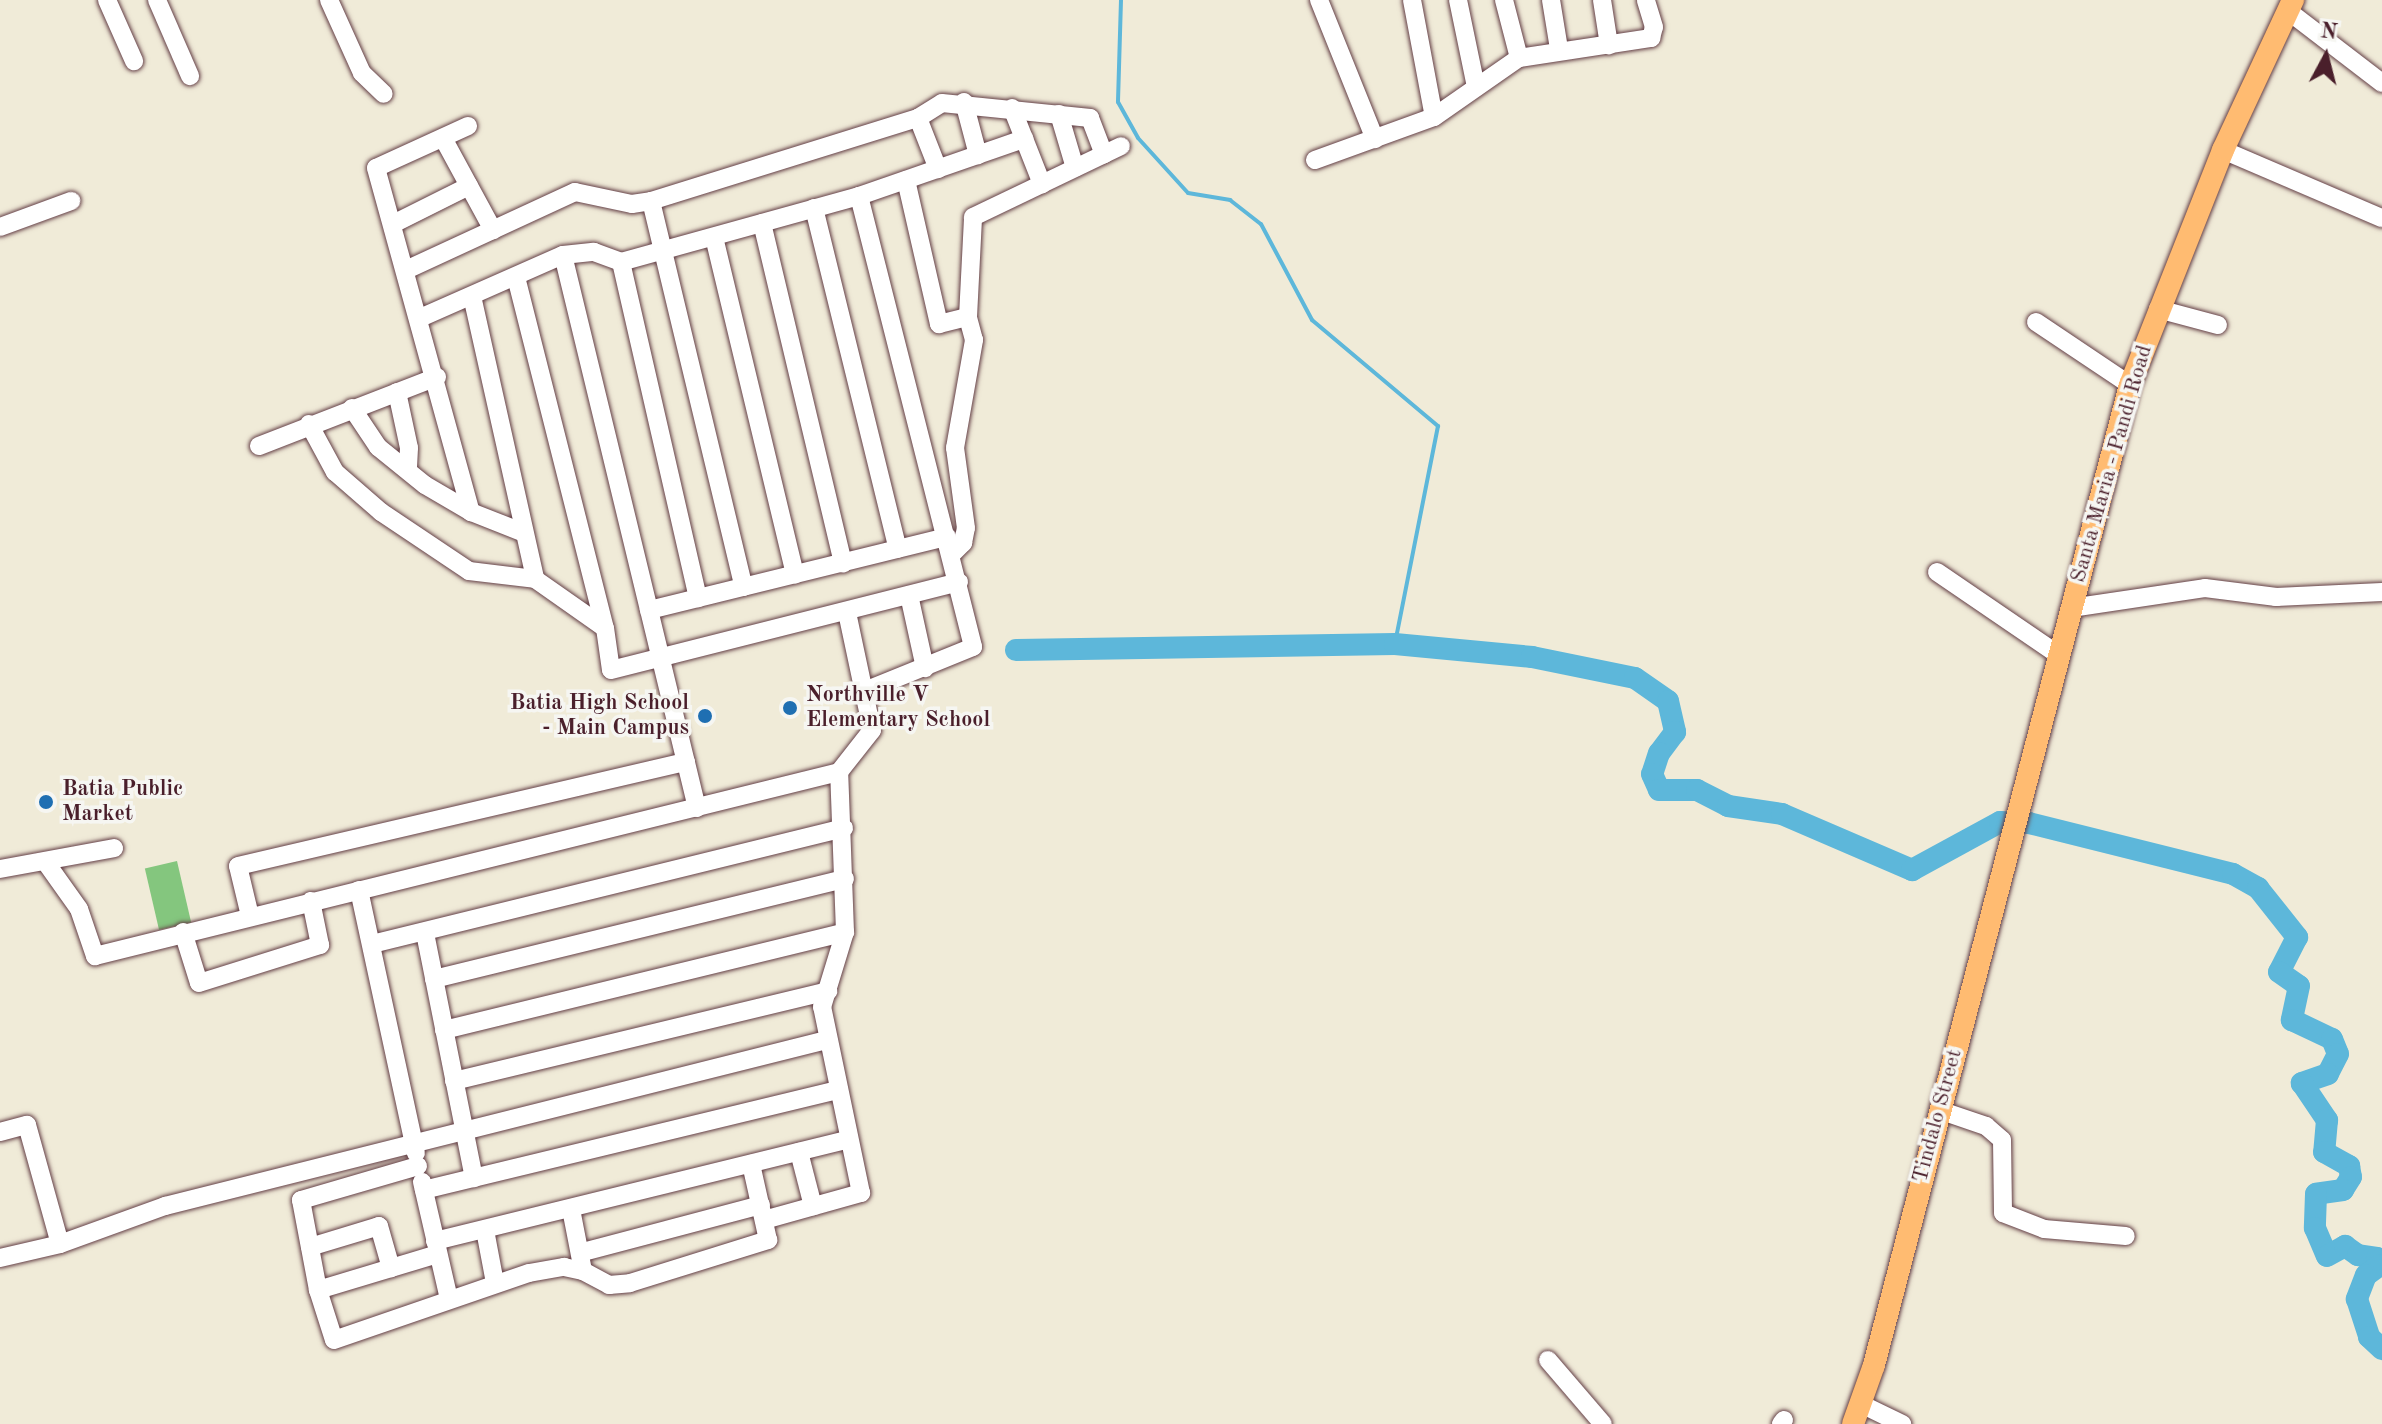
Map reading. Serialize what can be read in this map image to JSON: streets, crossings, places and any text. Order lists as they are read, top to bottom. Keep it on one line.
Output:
{"streets":{"main road":["Santa Maria - Pandi Road","Tindalo Street"]},"crossings":[["Santa Maria - Pandi Road","Tindalo Street"]],"places":["Northville V Elementary School","Batia High School - Main Campus","Batia Public Market"],"north":"top"}
